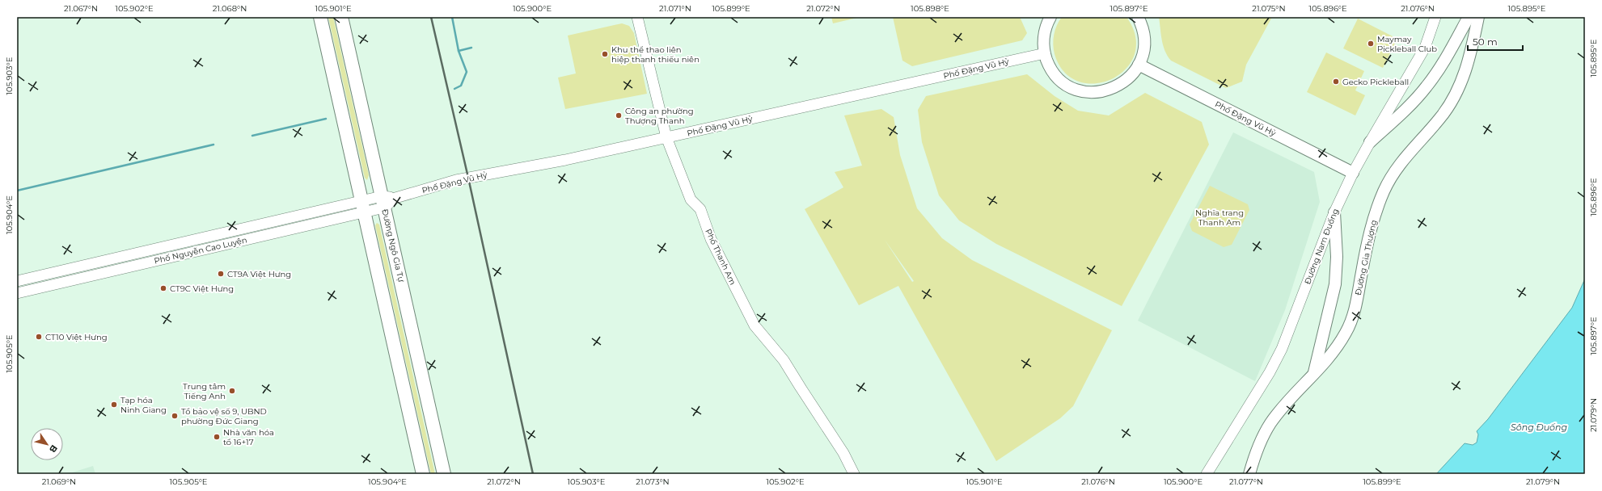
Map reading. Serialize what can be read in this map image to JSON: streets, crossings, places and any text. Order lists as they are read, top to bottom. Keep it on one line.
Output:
{"streets":{"main road":["Phố Đặng Vũ Hỷ","Đường Ngô Gia Tự","Đường Gia Thượng"],"street":["Đường Nam Đuống","Phố Nguyễn Cao Luyện","Phố Thanh Am"]},"crossings":[["Phố Đặng Vũ Hỷ","Đường Ngô Gia Tự"],["Phố Đặng Vũ Hỷ","Đường Nam Đuống"],["Phố Đặng Vũ Hỷ","Phố Nguyễn Cao Luyện"],["Phố Đặng Vũ Hỷ","Phố Thanh Am"],["Đường Ngô Gia Tự","Phố Nguyễn Cao Luyện"]],"water":["Sông Đuống"],"parks":["Nghĩa trang Thanh Am"],"places":["Maymay Pickleball Club","Khu thể thao liên hiệp thanh thiếu niên","Gecko Pickleball","Công an phường Thượng Thanh","CT9A Việt Hưng","CT9C Việt Hưng","CT10 Việt Hưng","Trung tâm Tiếng Anh","Tạp hóa Ninh Giang","Tổ bảo vệ số 9, UBND phường Đức Giang","Nhà văn hóa tổ 16+17"],"scale_bar":"50 m","north":"bottom right","coordinates":["21.067°N","105.902°E","21.068°N","105.901°E","105.900°E","21.071°N","105.899°E","21.072°N","105.898°E","105.897°E","21.075°N","105.896°E","21.076°N","105.895°E","105.903°E","105.904°E","105.905°E","21.079°N","21.069°N","21.073°N","21.077°N"]}
